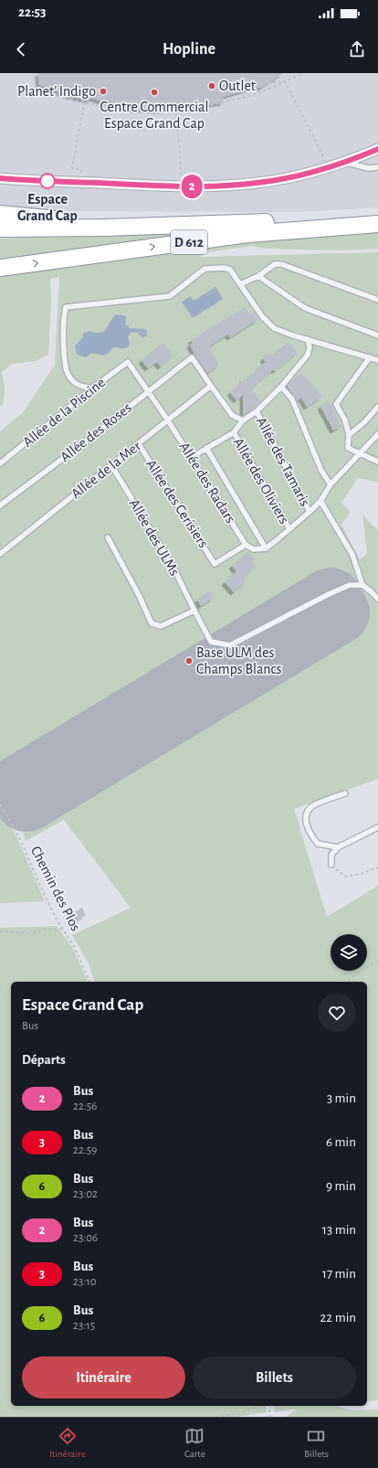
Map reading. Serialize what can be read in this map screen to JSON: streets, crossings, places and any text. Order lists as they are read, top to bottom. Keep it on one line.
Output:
{"streets":{"highway":["D 612"],"lane":["Allée de la Piscine","Allée des Roses","Allée des Tamaris","Allée de la Mer","Allée des Oliviers","Allée des Radars","Allée des Cerisiers","Allée des ULMs"],"path":["Chemin des Plos"]},"crossings":[["Allée de la Piscine","Allée des Radars"],["Allée des Roses","Allée de la Mer"],["Allée des Roses","Allée des Radars"],["Allée de la Mer","Allée des Radars"],["Allée de la Mer","Allée des Cerisiers"],["Allée de la Mer","Allée des ULMs"],["Allée des Radars","Allée des Cerisiers"]],"places":["Outlet","Planet' Indigo","Centre Commercial Espace Grand Cap","Espace Grand Cap","Base ULM des Champs Blancs"],"lines":["bus line 2"],"page":{"status":"22:53","header":"Hopline","on_map":"2","heading":[["Espace Grand Cap","Bus"],"Départs"],"list":[{"mark":"2","name":"Bus","note":"22:56","value":"3 min"},{"mark":"3","name":"Bus","note":"22:59","value":"6 min"},{"mark":"6","name":"Bus","note":"23:02","value":"9 min"},{"mark":"2","name":"Bus","note":"23:06","value":"13 min"},{"mark":"3","name":"Bus","note":"23:10","value":"17 min"},{"mark":"6","name":"Bus","note":"23:15","value":"22 min"}],"buttons":["Itinéraire","Billets"],"tabs":["Itinéraire","Carte","Billets"]}}
